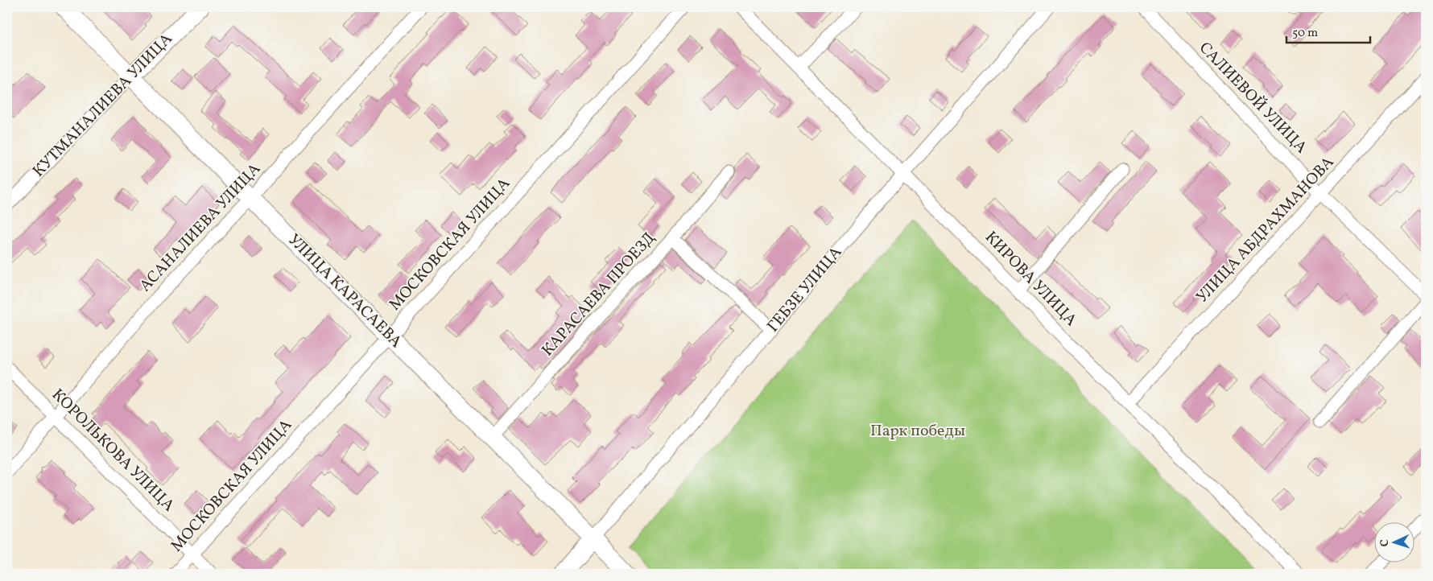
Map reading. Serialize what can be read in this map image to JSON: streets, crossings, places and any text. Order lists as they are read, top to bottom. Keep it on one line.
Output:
{"streets":{"main road":["КУТМАНАЛИЕВА УЛИЦА","ГЕБЗЕ УЛИЦА","УЛИЦА КАРАСАЕВА"],"street":["САЛИЕВОЙ УЛИЦА","АСАНАЛИЕВА УЛИЦА","УЛИЦА АБДРАХМАНОВА","МОСКОВСКАЯ УЛИЦА","КИРОВА УЛИЦА","КАРАСАЕВА ПРОЕЗД","КОРОЛЬКОВА УЛИЦА"]},"crossings":[["САЛИЕВОЙ УЛИЦА","УЛИЦА АБДРАХМАНОВА"],["КУТМАНАЛИЕВА УЛИЦА","УЛИЦА КАРАСАЕВА"],["АСАНАЛИЕВА УЛИЦА","УЛИЦА КАРАСАЕВА"],["АСАНАЛИЕВА УЛИЦА","КОРОЛЬКОВА УЛИЦА"],["УЛИЦА АБДРАХМАНОВА","КИРОВА УЛИЦА"],["МОСКОВСКАЯ УЛИЦА","УЛИЦА КАРАСАЕВА"],["МОСКОВСКАЯ УЛИЦА","КОРОЛЬКОВА УЛИЦА"],["КИРОВА УЛИЦА","ГЕБЗЕ УЛИЦА"],["ГЕБЗЕ УЛИЦА","УЛИЦА КАРАСАЕВА"],["УЛИЦА КАРАСАЕВА","КАРАСАЕВА ПРОЕЗД"]],"parks":["Парк победы"],"scale_bar":"50 m","north":"left"}
